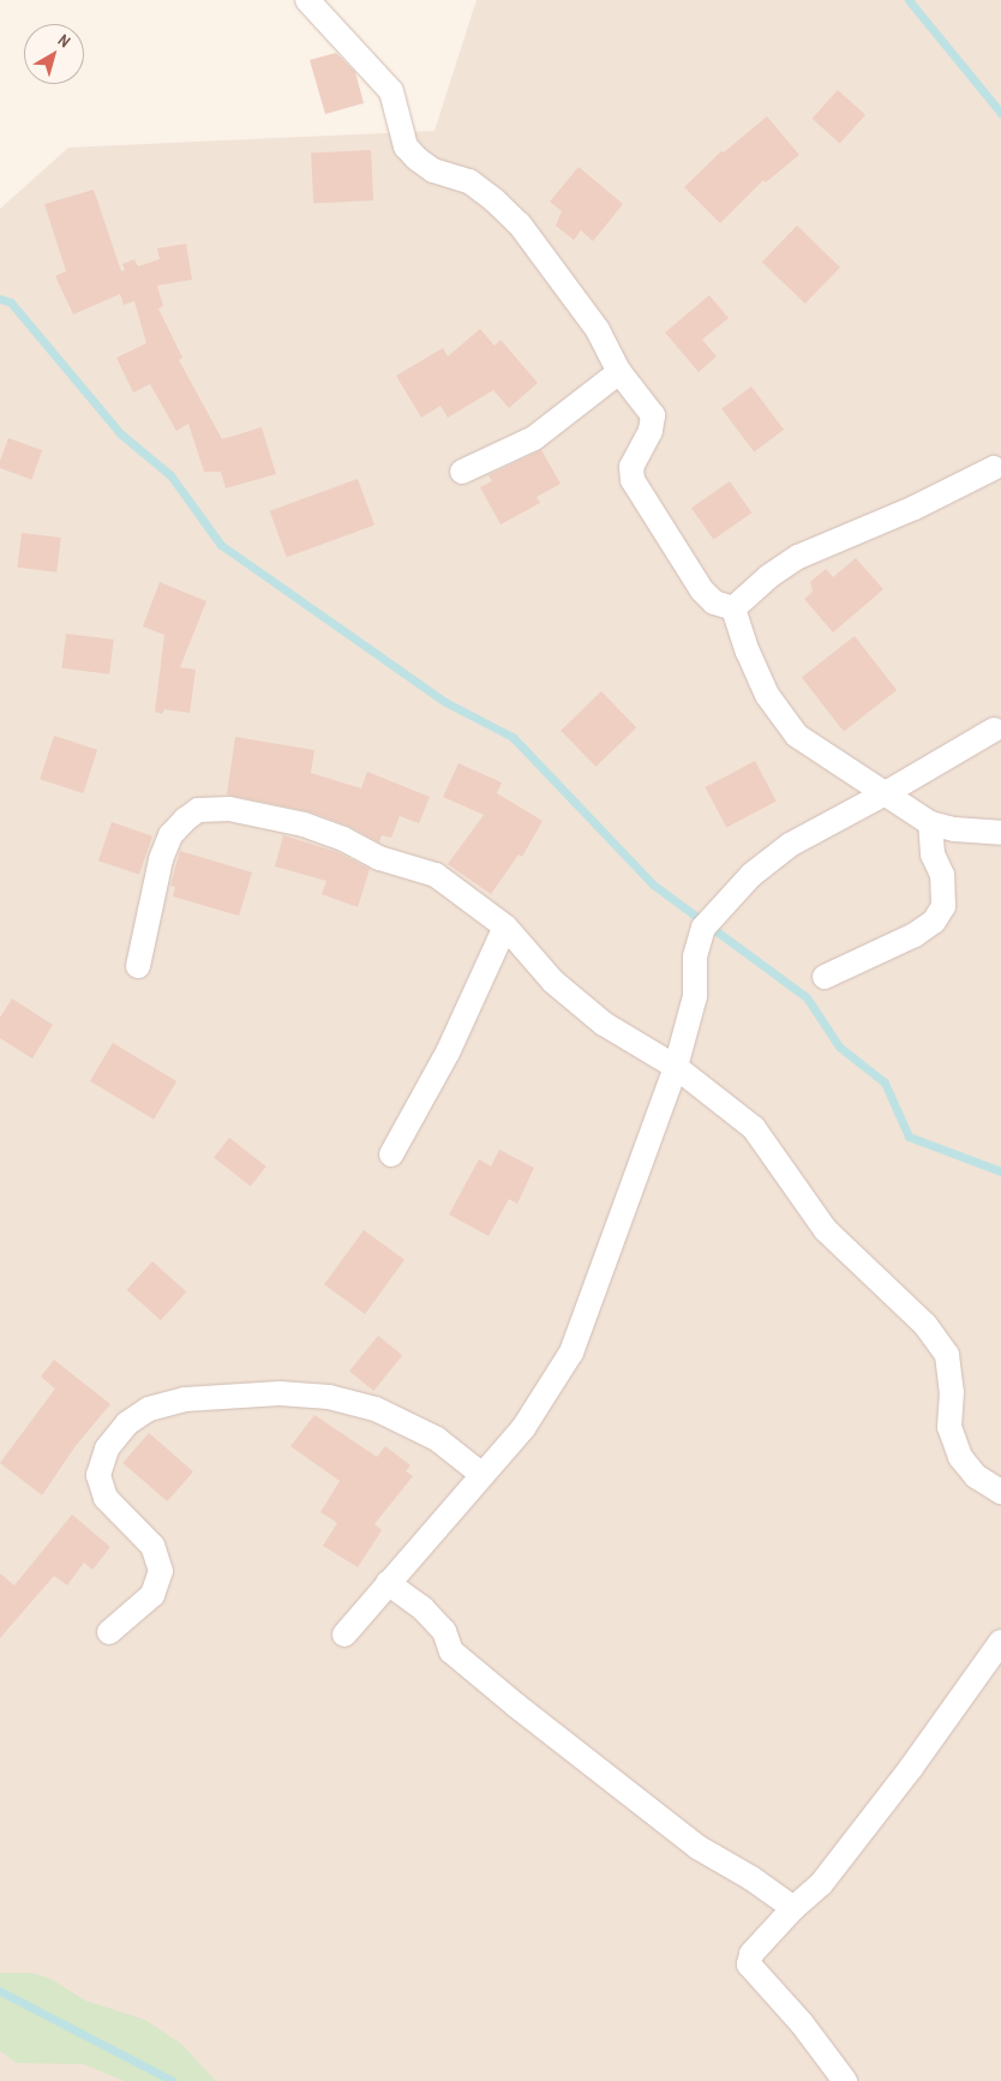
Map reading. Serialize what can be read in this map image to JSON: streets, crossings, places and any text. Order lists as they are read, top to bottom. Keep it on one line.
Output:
{"north":"top right"}
